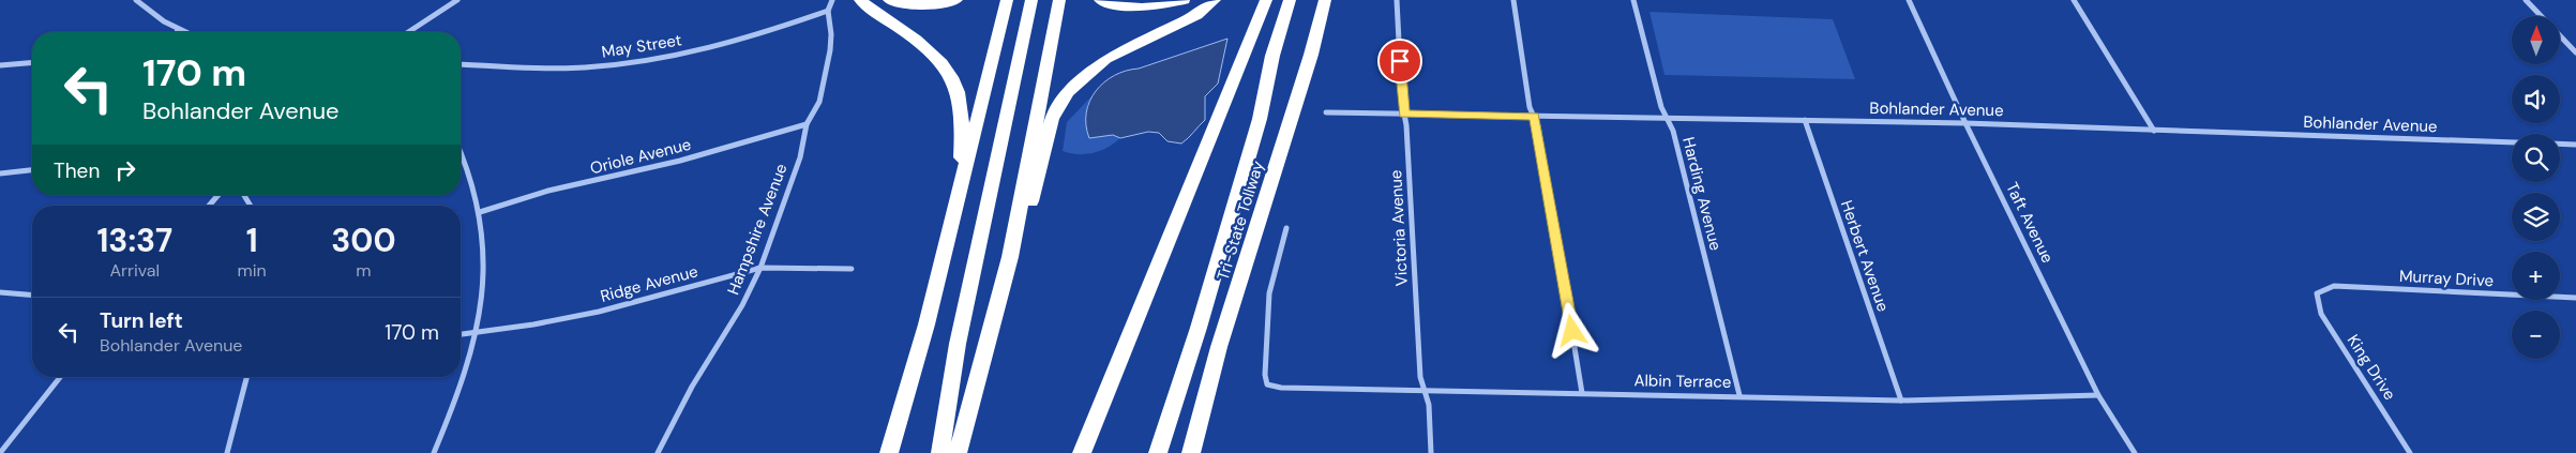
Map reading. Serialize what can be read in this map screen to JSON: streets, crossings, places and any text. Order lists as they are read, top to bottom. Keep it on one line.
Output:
{"streets":{"highway":["Tri-State Tollway"],"street":["May Street","Bohlander Avenue","Oriole Avenue","Harding Avenue","Taft Avenue","Victoria Avenue","Hampshire Avenue","Herbert Avenue","Murray Drive","Ridge Avenue","King Drive","Albin Terrace"]},"crossings":[["May Street","Hampshire Avenue"],["Bohlander Avenue","Harding Avenue"],["Bohlander Avenue","Taft Avenue"],["Bohlander Avenue","Victoria Avenue"],["Bohlander Avenue","Herbert Avenue"],["Oriole Avenue","Hampshire Avenue"],["Harding Avenue","Albin Terrace"],["Taft Avenue","Albin Terrace"],["Victoria Avenue","Albin Terrace"],["Hampshire Avenue","Ridge Avenue"],["Herbert Avenue","Albin Terrace"],["Murray Drive","King Drive"]],"north":"top","page":{"map_buttons":["+","−"],"turn":["170 m","Bohlander Avenue"],"then":"Then","eta":["13:37","Arrival","1","min","300","m"],"list":[{"name":"Turn left","note":"Bohlander Avenue","value":"170 m"}]}}
